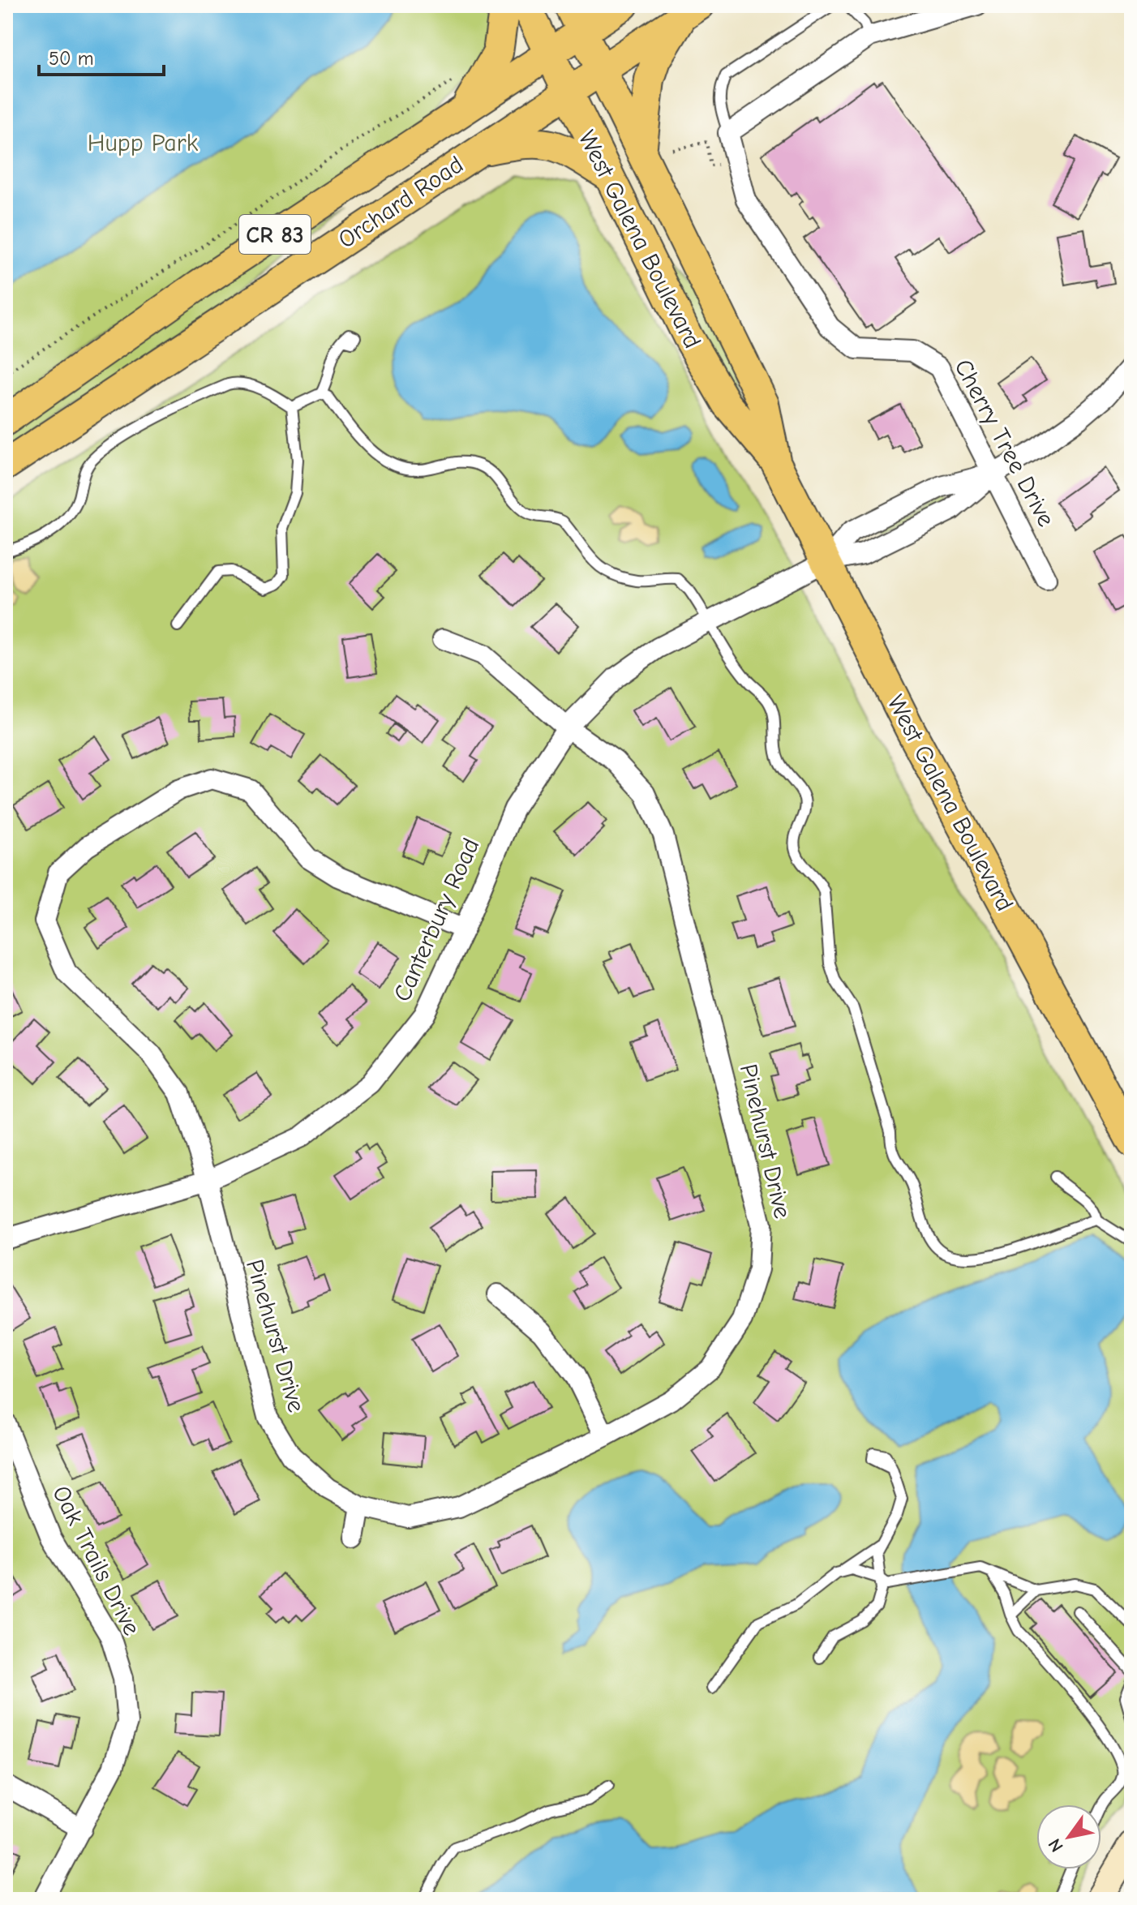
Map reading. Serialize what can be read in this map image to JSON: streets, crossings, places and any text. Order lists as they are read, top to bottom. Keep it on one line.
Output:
{"streets":{"main road":["Orchard Road","CR 83","West Galena Boulevard"],"street":["Cherry Tree Drive","Canterbury Road","Pinehurst Drive","Oak Trails Drive"]},"crossings":[["Orchard Road","West Galena Boulevard"],["West Galena Boulevard","Canterbury Road"],["Cherry Tree Drive","Canterbury Road"],["Canterbury Road","Pinehurst Drive"]],"parks":["Hupp Park"],"scale_bar":"50 m","north":"bottom left"}
